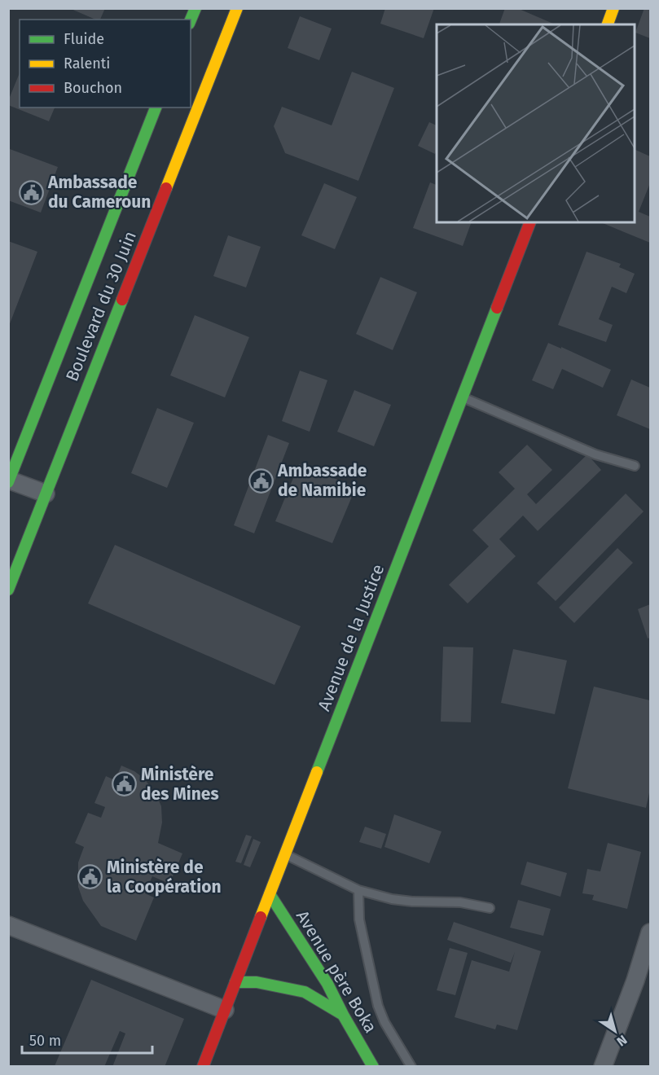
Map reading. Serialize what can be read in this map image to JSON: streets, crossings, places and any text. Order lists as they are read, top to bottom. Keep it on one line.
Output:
{"streets":{"main road":["Boulevard du 30 Juin","Avenue de la Justice","Avenue père Boka"]},"crossings":[["Avenue de la Justice","Avenue père Boka"]],"places":{"public building":["Ambassade du Cameroun","Ambassade de Namibie","Ministère des Mines","Ministère de la Coopération"]},"legend":["Fluide","Ralenti","Bouchon"],"scale_bar":"50 m","north":"bottom right"}
